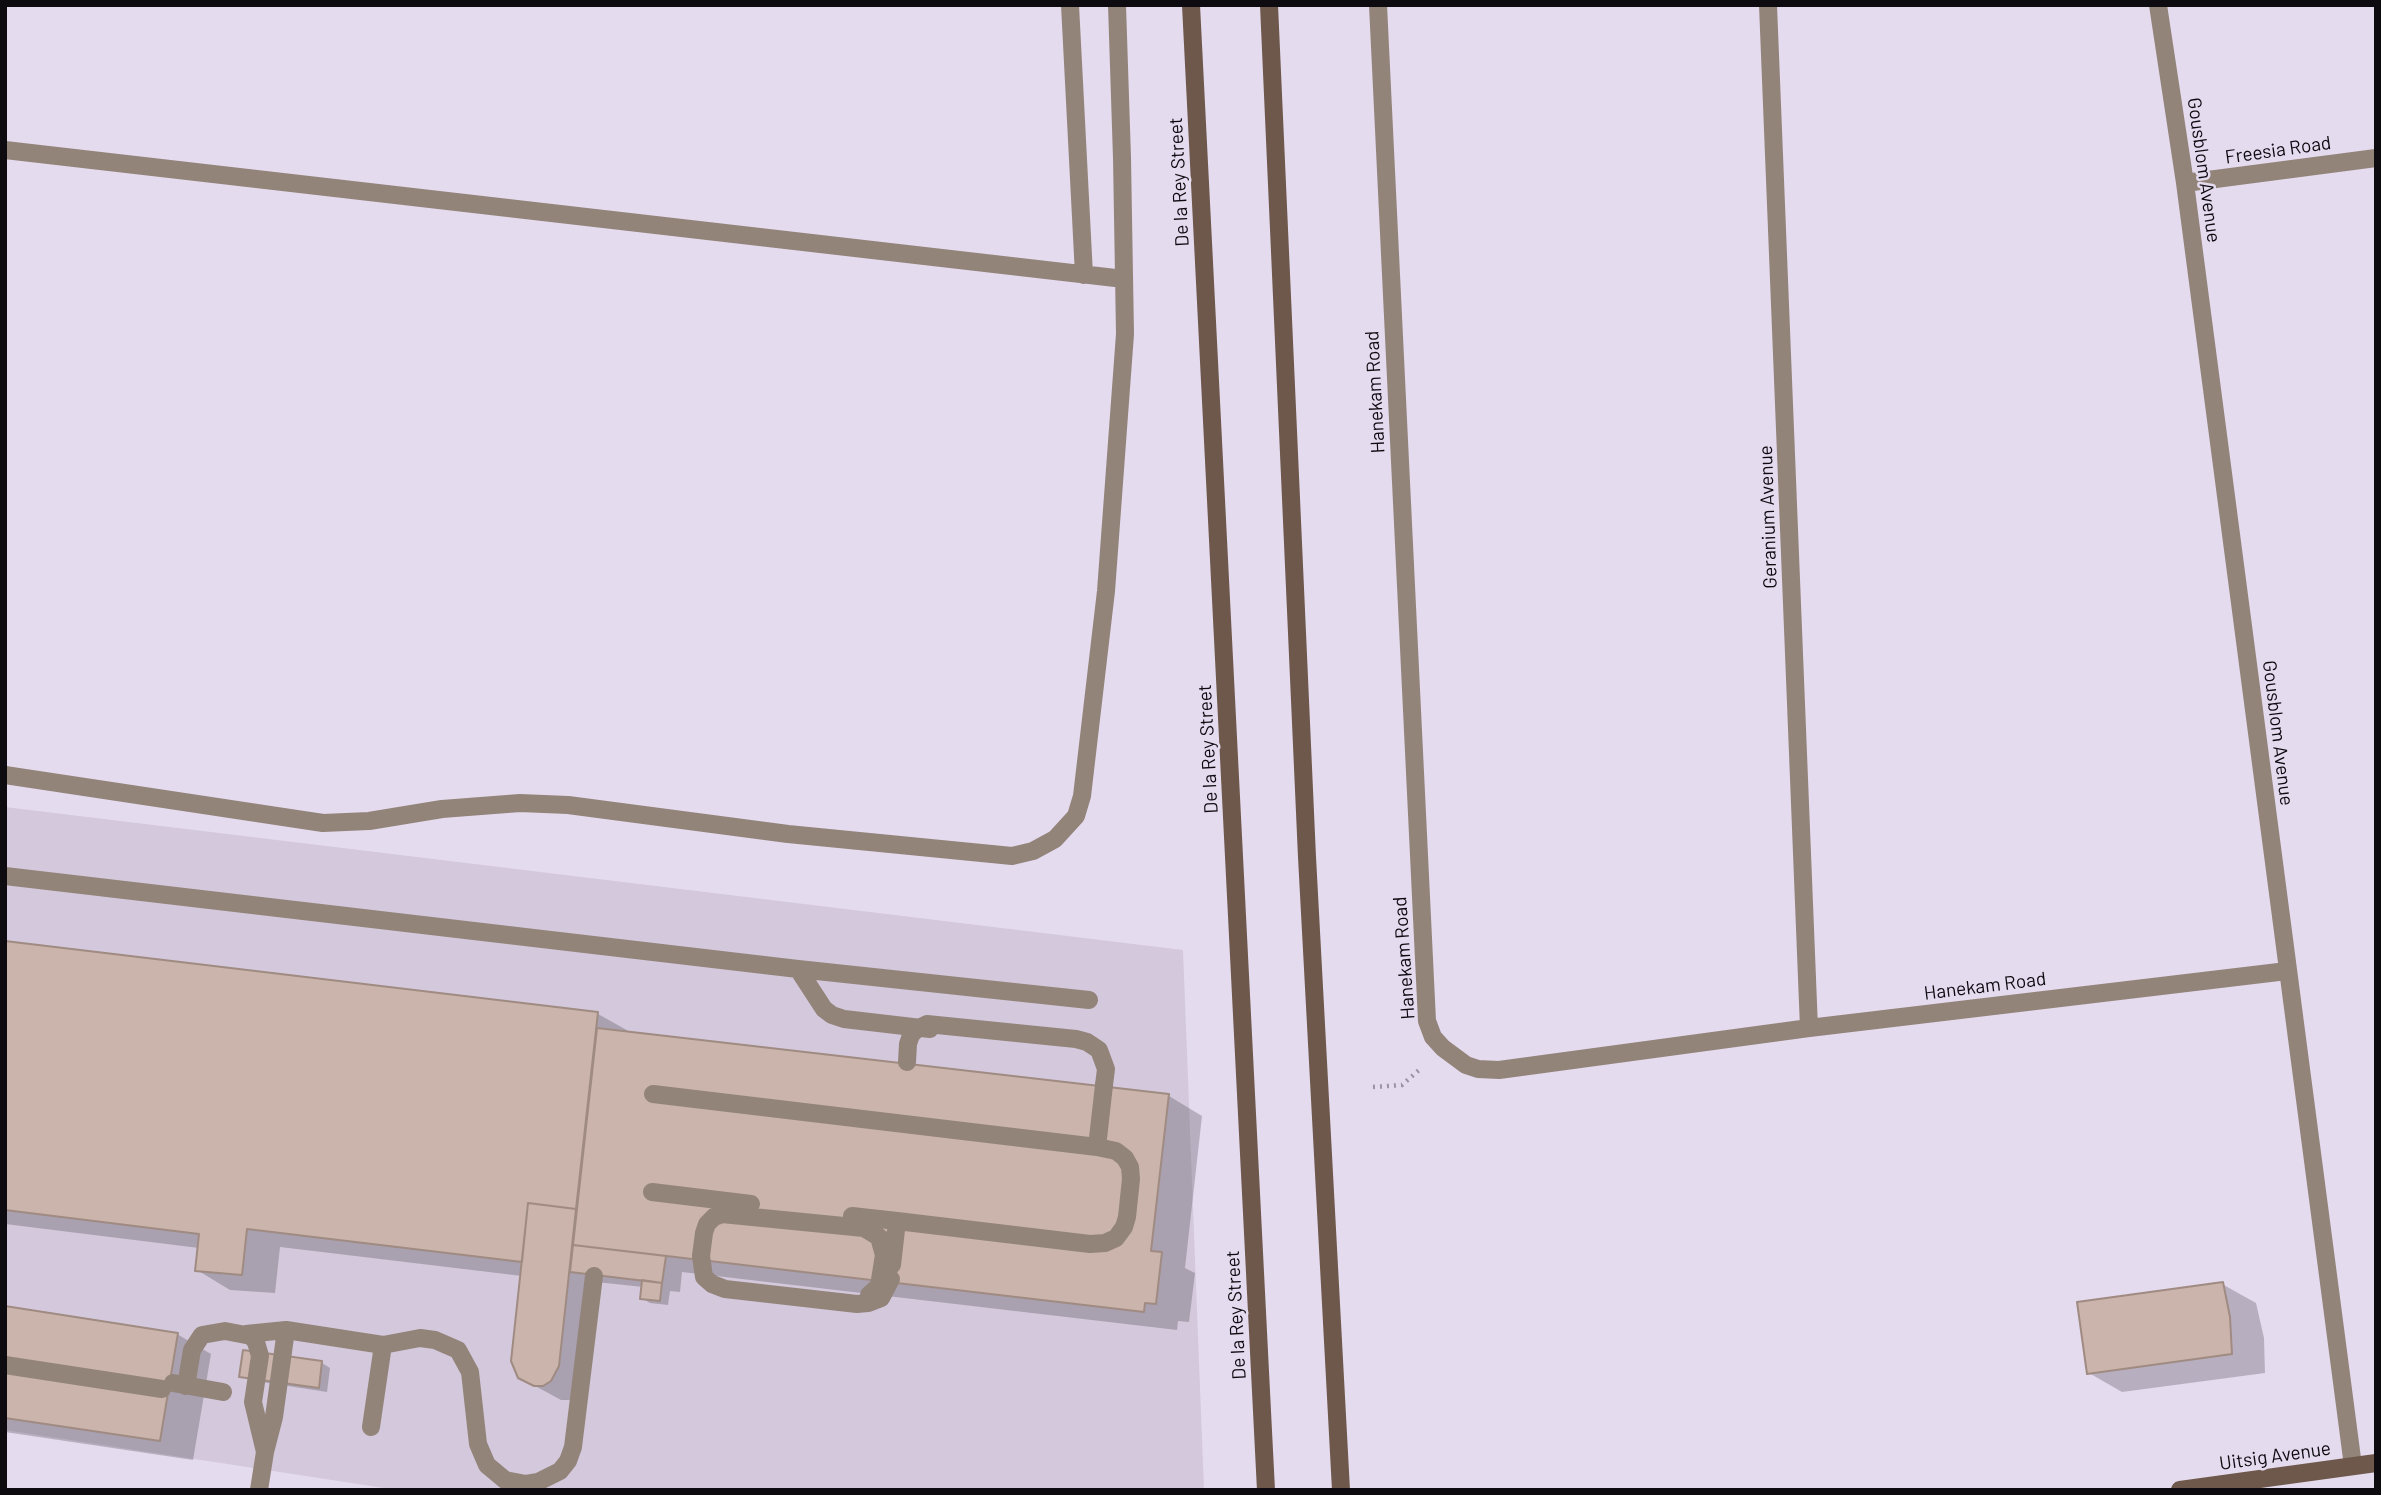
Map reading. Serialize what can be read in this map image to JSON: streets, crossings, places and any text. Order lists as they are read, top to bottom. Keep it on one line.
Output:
{"streets":{"main road":["De la Rey Street","Uitsig Avenue"],"street":["Freesia Road","Gousblom Avenue","Hanekam Road","Geranium Avenue"]},"crossings":[["Freesia Road","Gousblom Avenue"],["Gousblom Avenue","Hanekam Road"],["Gousblom Avenue","Uitsig Avenue"],["Hanekam Road","Geranium Avenue"]]}
